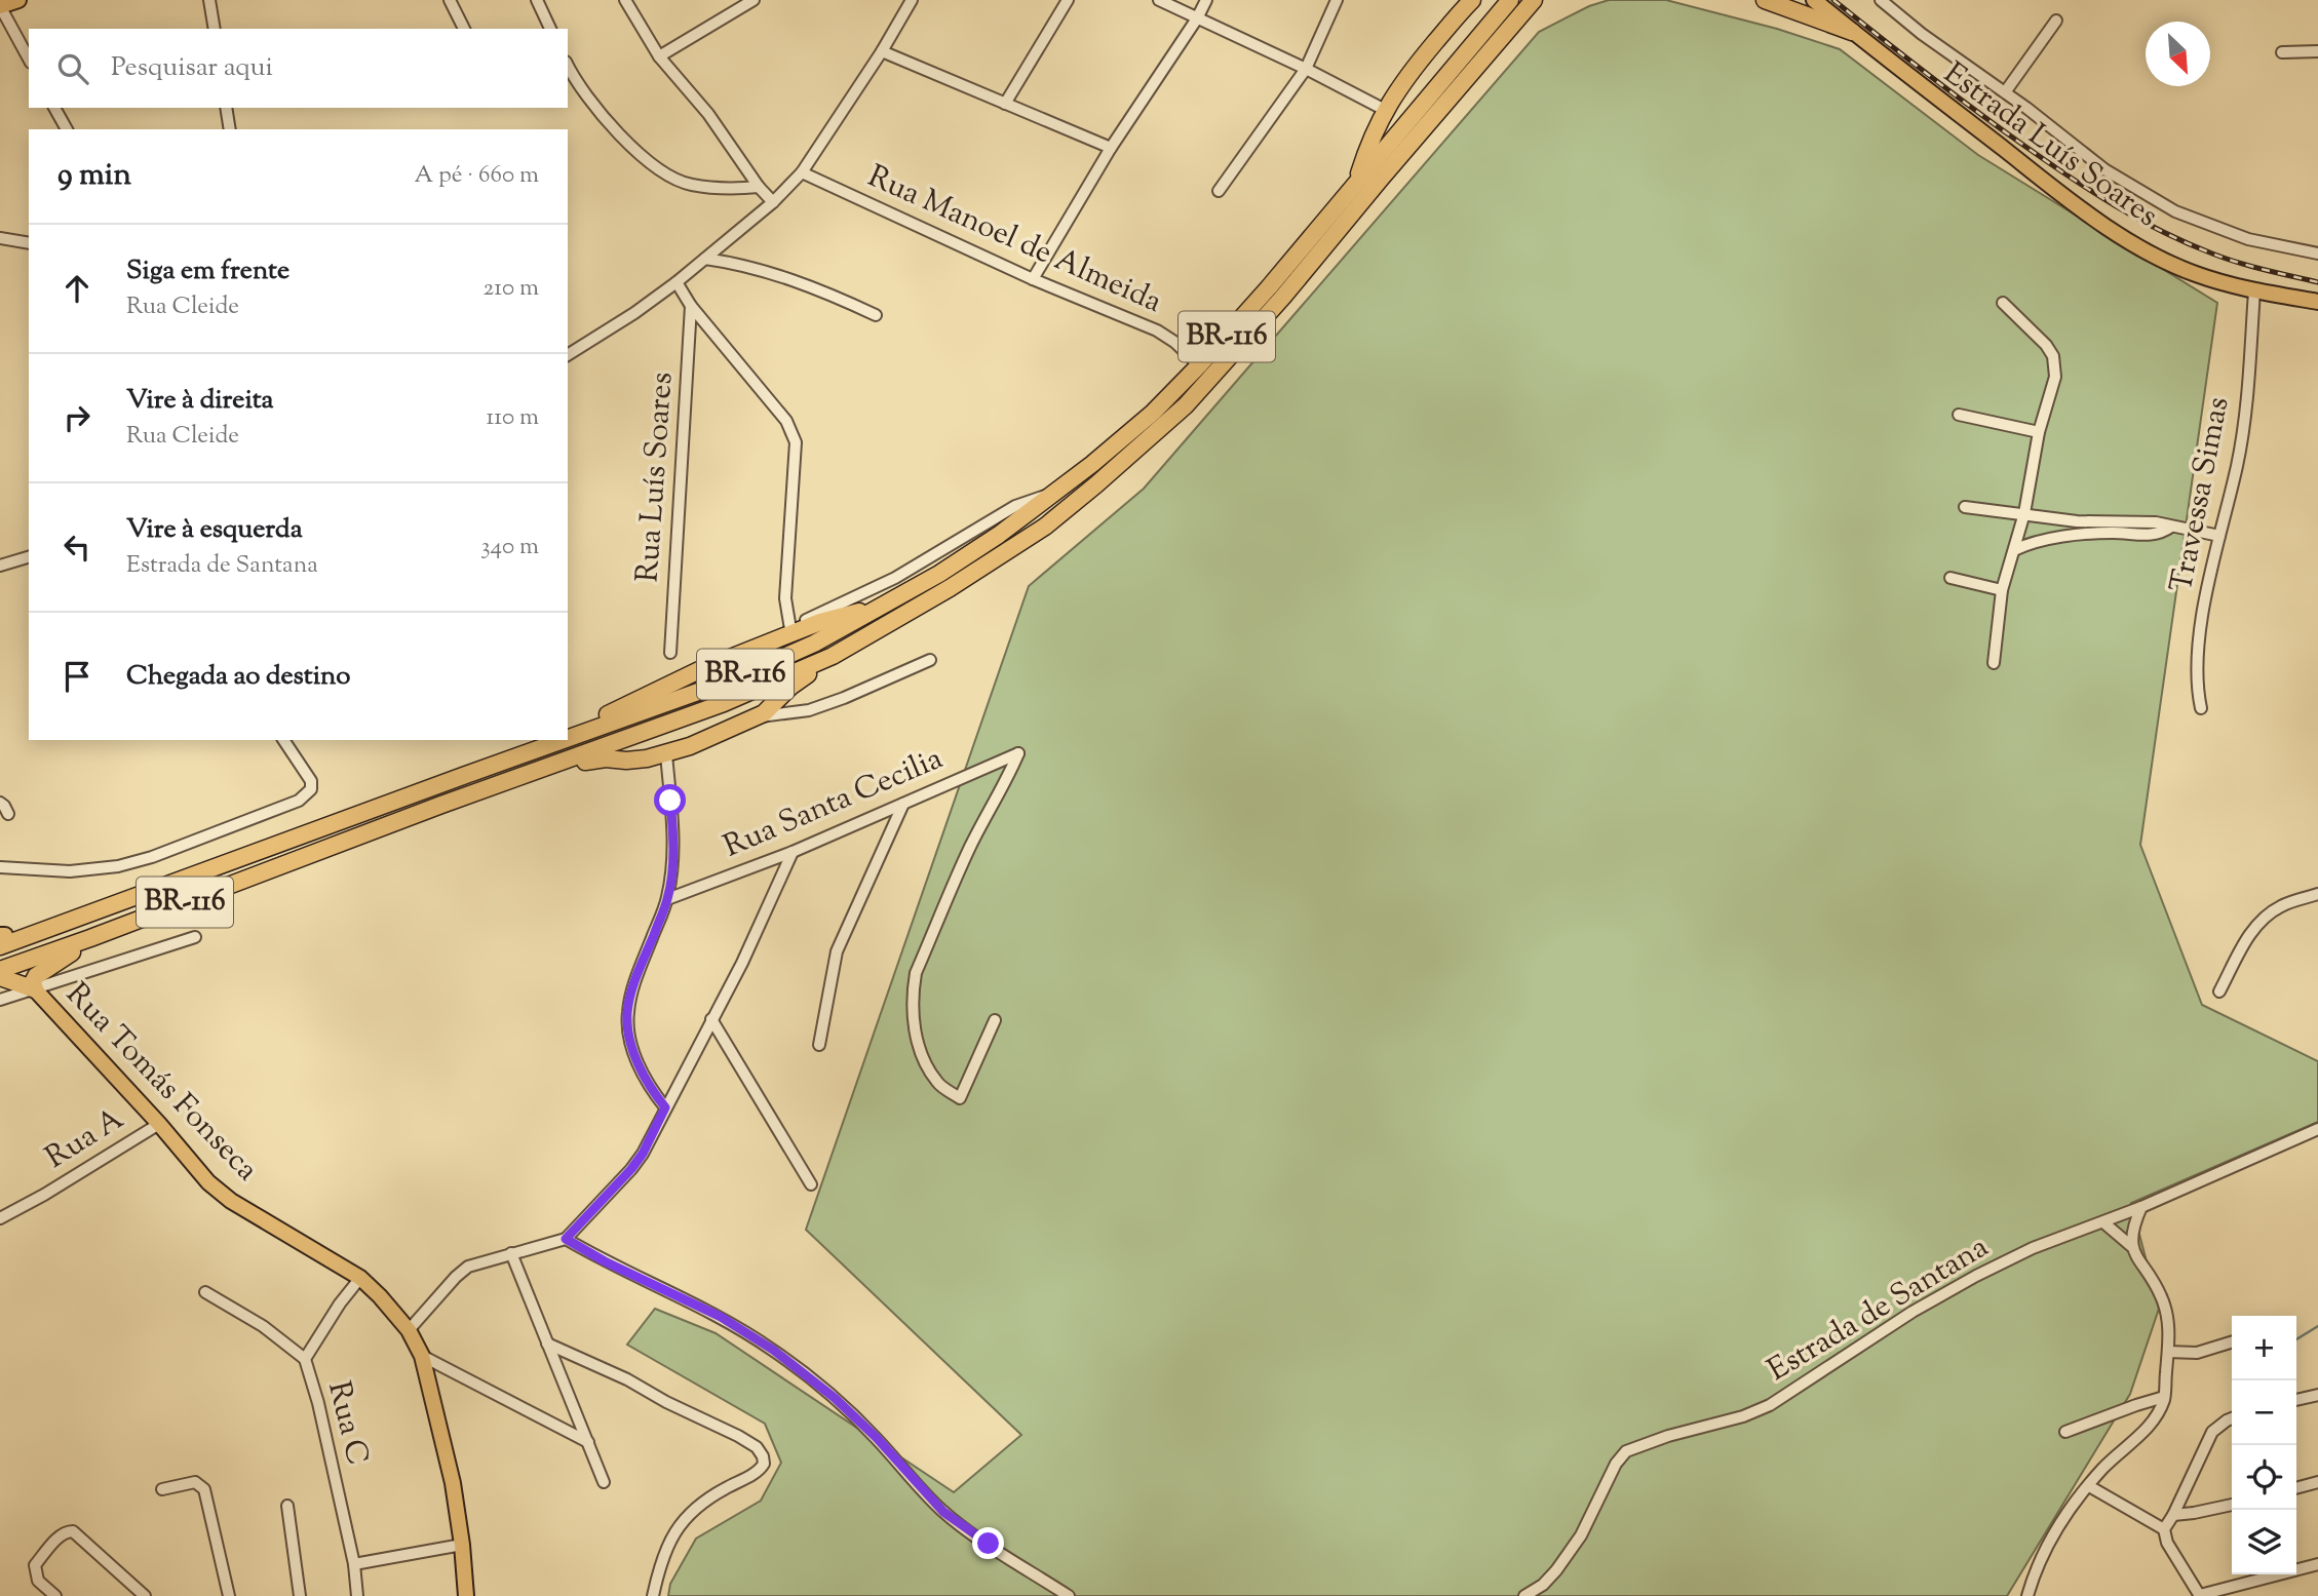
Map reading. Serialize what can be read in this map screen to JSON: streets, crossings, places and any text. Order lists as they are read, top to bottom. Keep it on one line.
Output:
{"streets":{"highway":["BR-116"],"main road":["Estrada Luís Soares","Rua Tomás Fonseca"],"street":["Rua Manoel de Almeida","Rua Luís Soares","Travessa Simas","Rua Santa Cecilia","Rua A","Estrada de Santana","Rua C"]},"crossings":[["Estrada Luís Soares","Travessa Simas"],["Rua Manoel de Almeida","BR-116"],["Rua Tomás Fonseca","Rua A"],["Rua Tomás Fonseca","Rua C"]],"north":"bottom right","page":{"search":"Pesquisar aqui","heading":["9 min","A pé · 660 m"],"list":[["Siga em frente","Rua Cleide","210 m"],["Vire à direita","Rua Cleide","110 m"],["Vire à esquerda","Estrada de Santana","340 m"],"Chegada ao destino"],"map_buttons":["+","−"]}}
